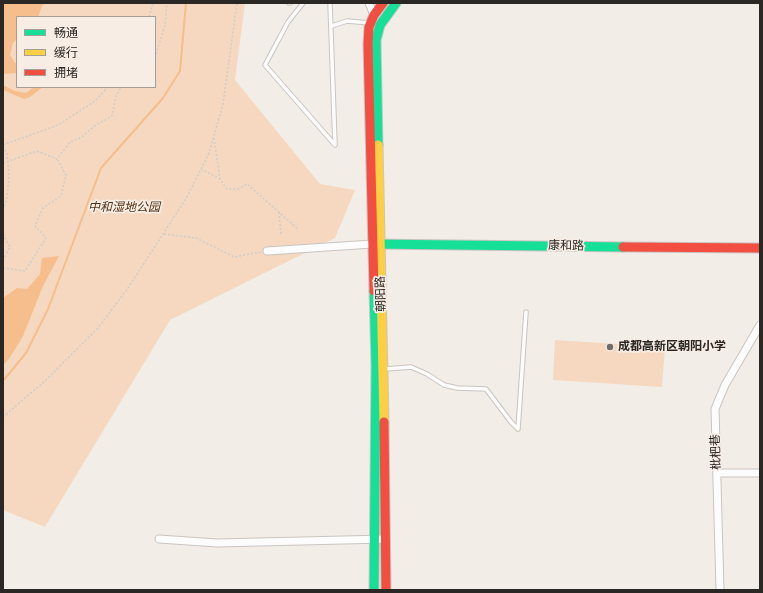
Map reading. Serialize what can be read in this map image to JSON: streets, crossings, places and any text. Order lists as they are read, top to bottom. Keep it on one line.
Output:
{"streets":{"main road":["康和路","朝阳路"],"street":["枇杷巷"]},"crossings":[["康和路","朝阳路"]],"parks":["中和湿地公园"],"places":["成都高新区朝阳小学"],"legend":["畅通","缓行","拥堵"]}
